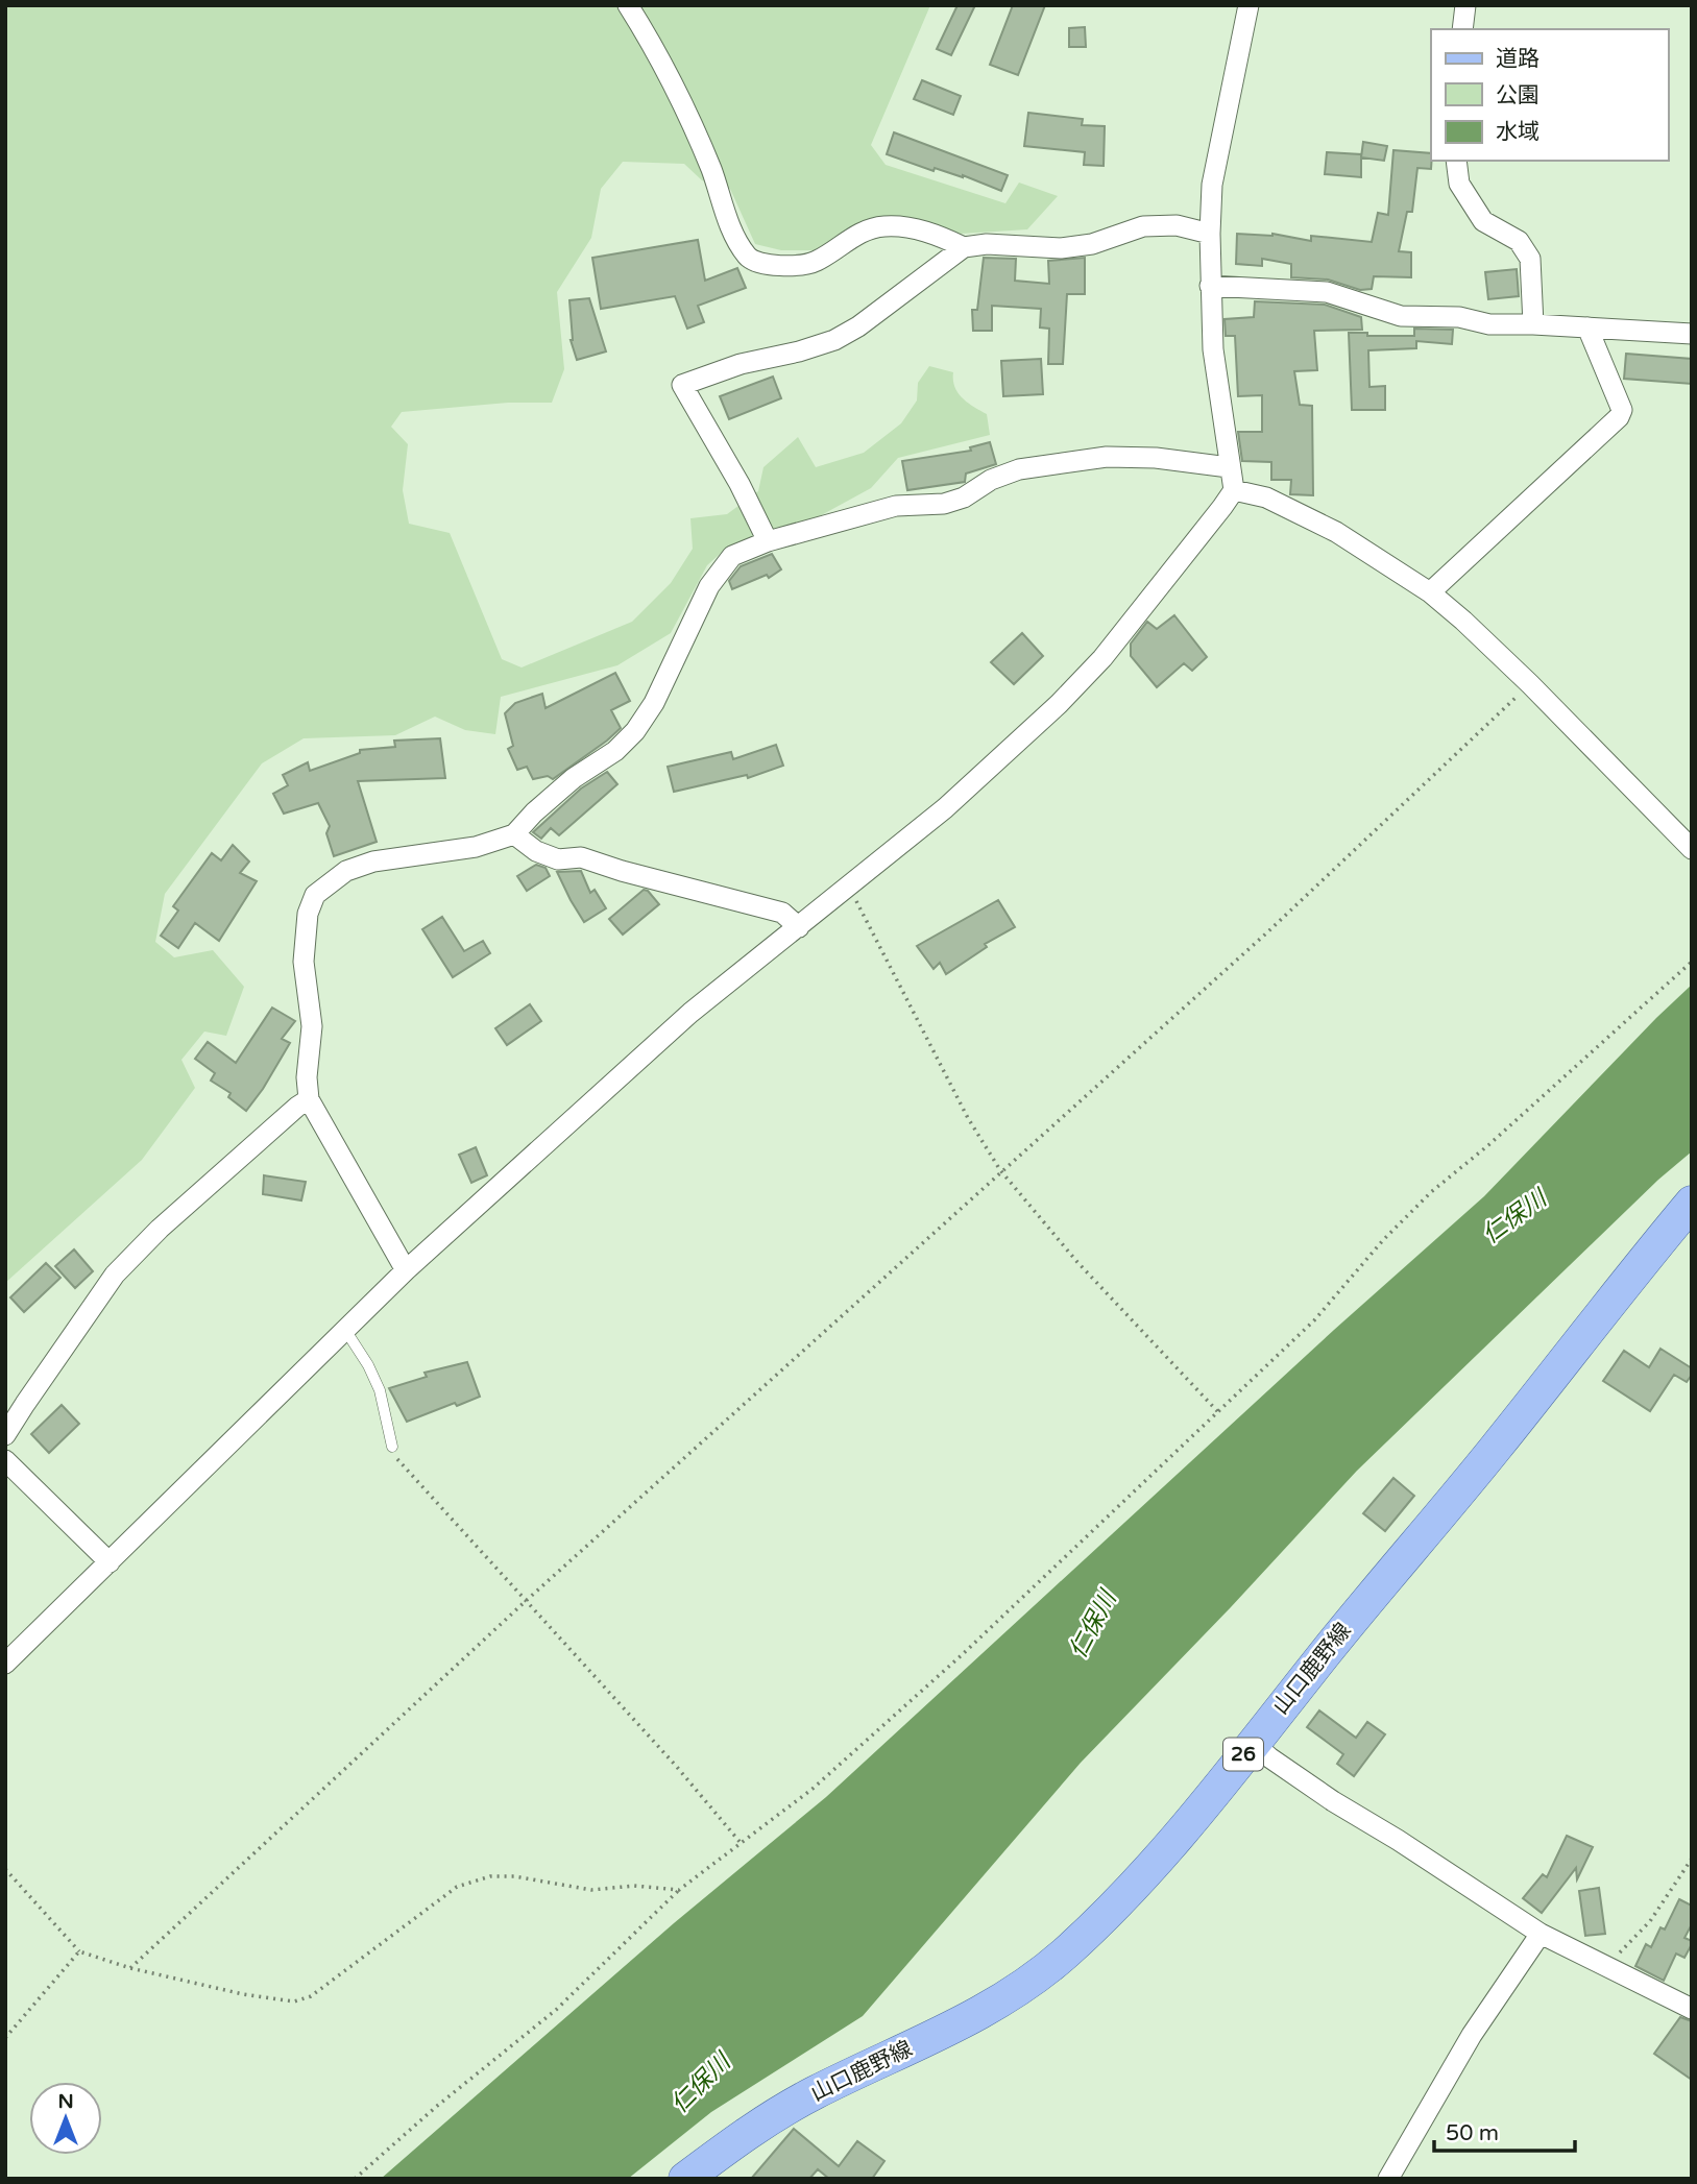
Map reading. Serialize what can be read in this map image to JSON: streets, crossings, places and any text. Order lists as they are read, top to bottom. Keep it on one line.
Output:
{"streets":{"main road":["山口鹿野線","26"]},"water":["仁保川"],"legend":["道路","公園","水域"],"scale_bar":"50 m","north":"top"}
